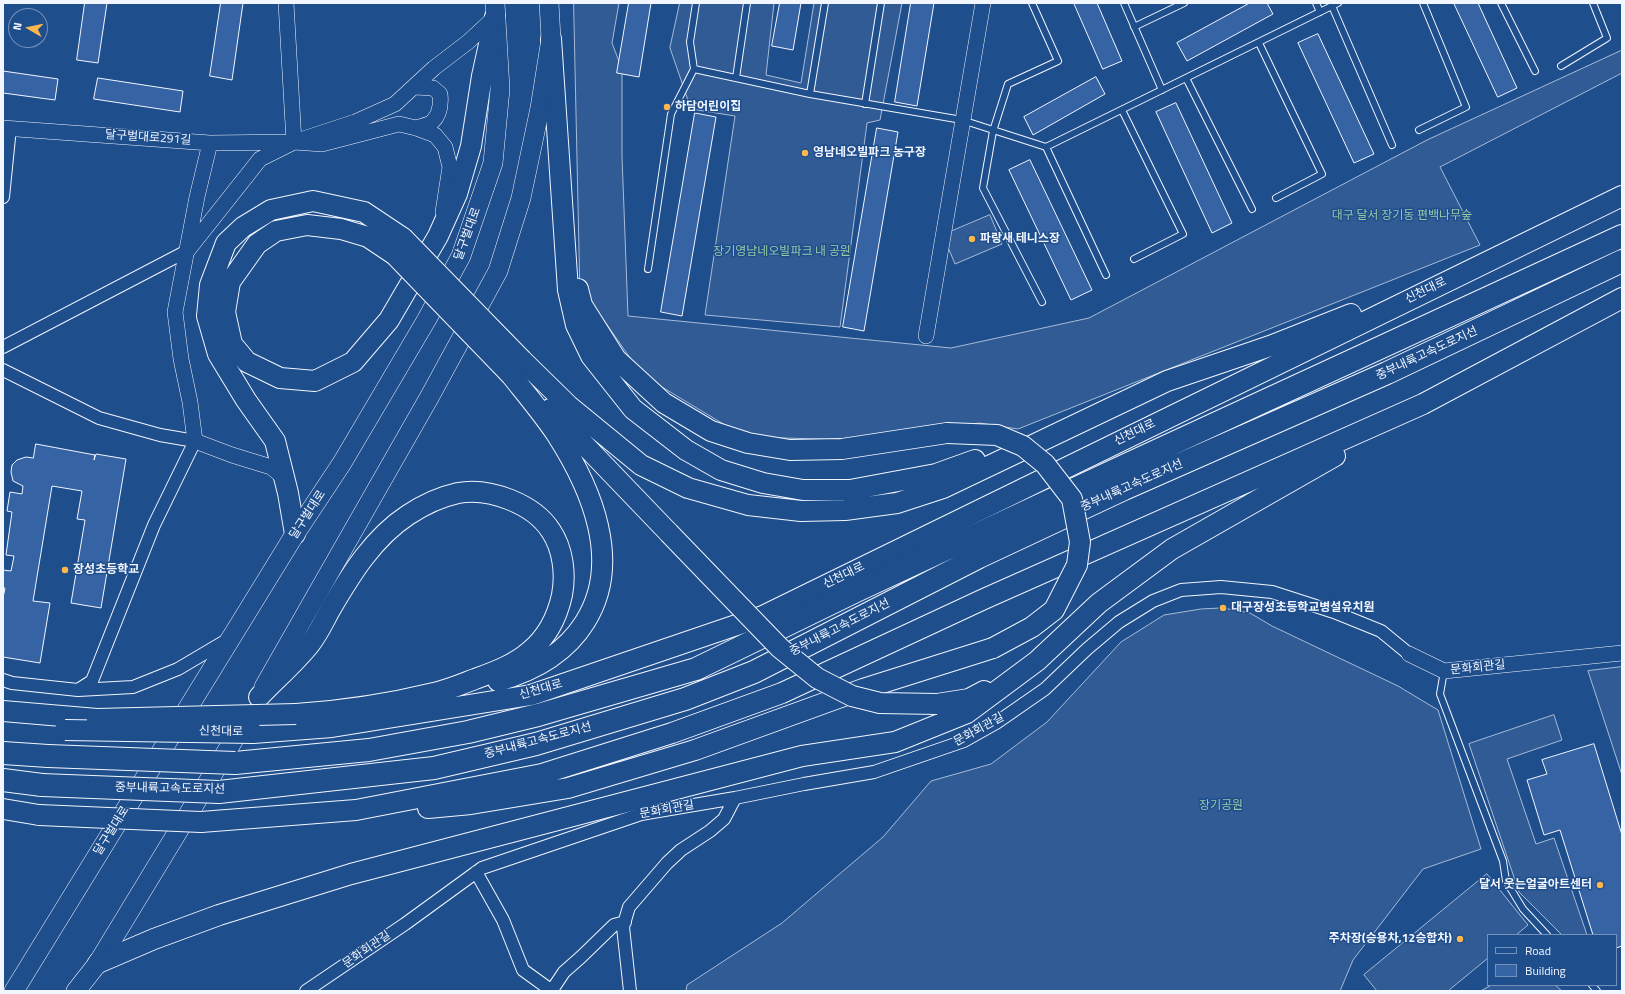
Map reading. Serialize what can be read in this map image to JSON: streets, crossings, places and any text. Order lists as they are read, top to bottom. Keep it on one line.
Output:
{"streets":{"highway":["신천대로","중부내륙고속도로지선"],"main road":["달구벌대로"],"street":["달구벌대로291길","문화회관길"]},"parks":["대구 달서 장기동 편백나무숲","장기영남네오빌파크 내 공원","장기공원"],"places":["하담어린이집","영남네오빌파크 농구장","파랑새 테니스장","장성초등학교","대구장성초등학교병설유치원","달서 웃는얼굴아트센터","주차장(승용차,12승합차)"],"legend":["Road","Building"],"north":"left"}
